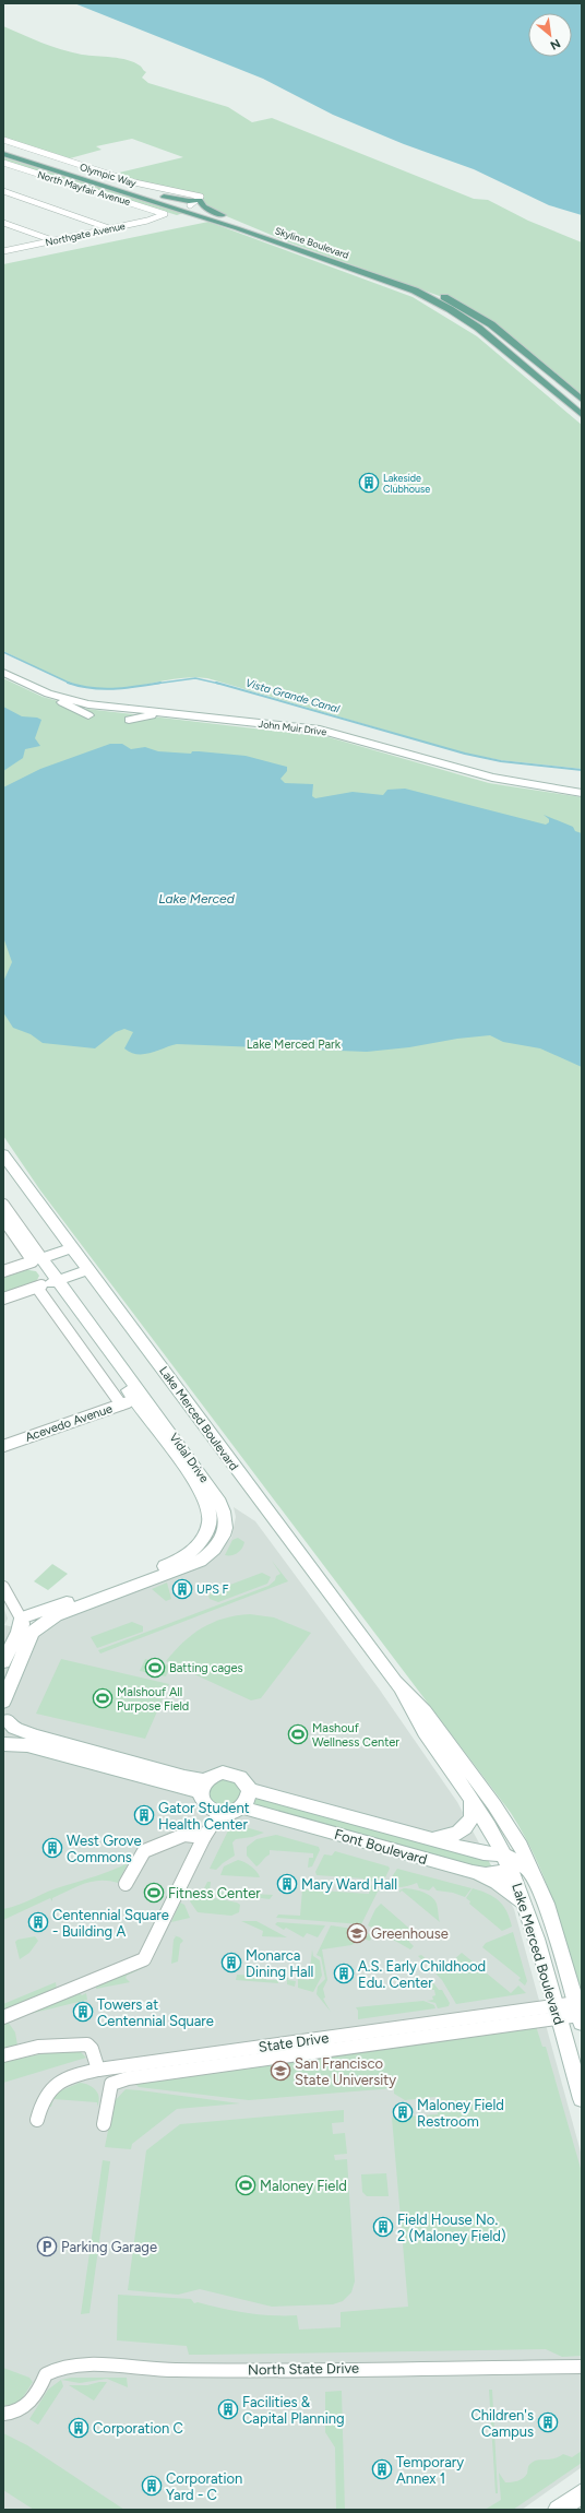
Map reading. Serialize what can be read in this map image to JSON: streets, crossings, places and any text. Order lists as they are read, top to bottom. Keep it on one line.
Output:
{"streets":{"main road":["Skyline Boulevard"],"street":["Olympic Way","North Mayfair Avenue","Northgate Avenue","John Muir Drive","Lake Merced Boulevard","Acevedo Avenue","Vidal Drive","Font Boulevard","State Drive","North State Drive"]},"crossings":[["North Mayfair Avenue","Northgate Avenue"],["Lake Merced Boulevard","Font Boulevard"],["Lake Merced Boulevard","State Drive"],["Acevedo Avenue","Vidal Drive"]],"water":["Vista Grande Canal","Lake Merced"],"parks":["Lake Merced Park"],"places":{"building":["Lakeside Clubhouse","UPS F","Gator Student Health Center","West Grove Commons","Mary Ward Hall","Centennial Square - Building A","Monarca Dining Hall","A.S. Early Childhood Edu. Center","Towers at Centennial Square","Maloney Field Restroom","Field House No. 2 (Maloney Field)","Facilities & Capital Planning","Children's Campus","Corporation C","Temporary Annex 1","Corporation Yard - C"],"sports":["Batting cages","Malshouf All Purpose Field","Mashouf Wellness Center","Fitness Center","Maloney Field"],"school or university":["Greenhouse","San Francisco State University"],"parking":["Parking Garage"]},"north":"bottom right"}
